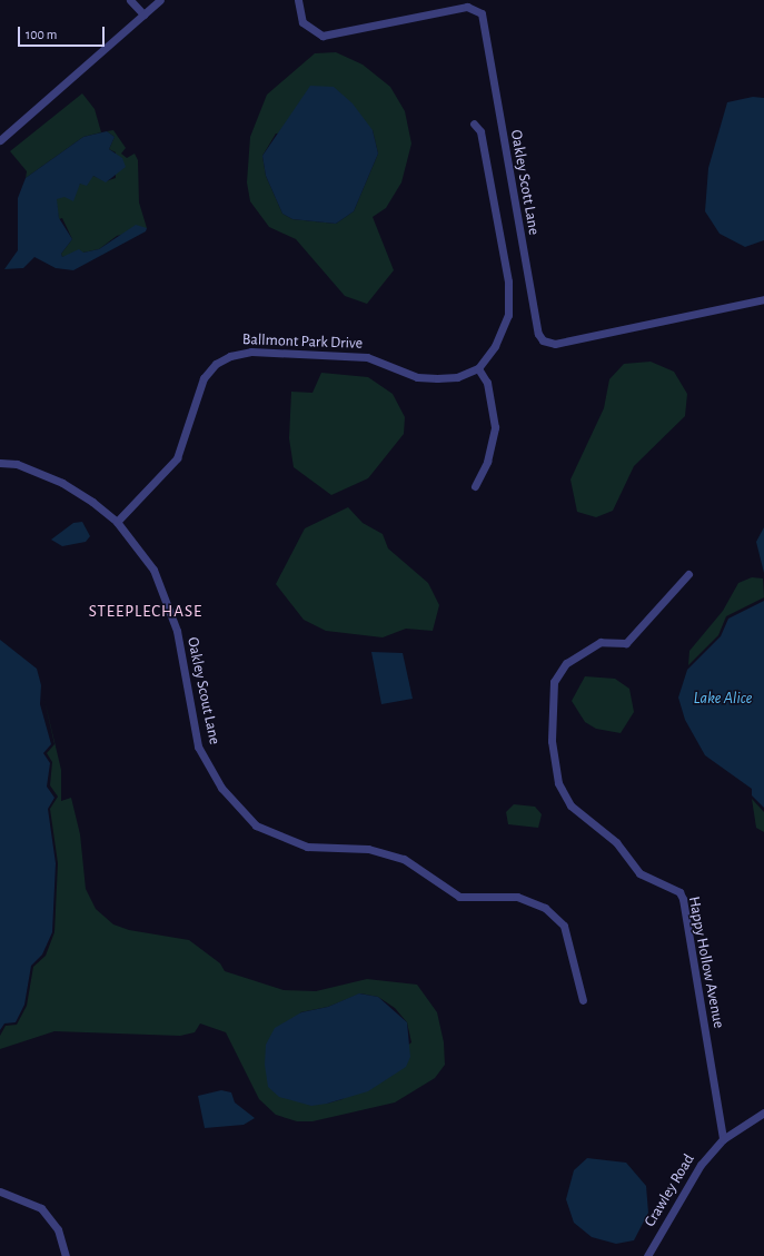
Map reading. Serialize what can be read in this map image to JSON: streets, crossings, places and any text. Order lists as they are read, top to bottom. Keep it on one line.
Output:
{"streets":{"street":["Oakley Scott Lane","Ballmont Park Drive","Oakley Scout Lane","Happy Hollow Avenue","Crawley Road"]},"crossings":[["Ballmont Park Drive","Oakley Scout Lane"],["Happy Hollow Avenue","Crawley Road"]],"districts":["STEEPLECHASE"],"water":["Lake Alice"],"scale_bar":"100 m"}
